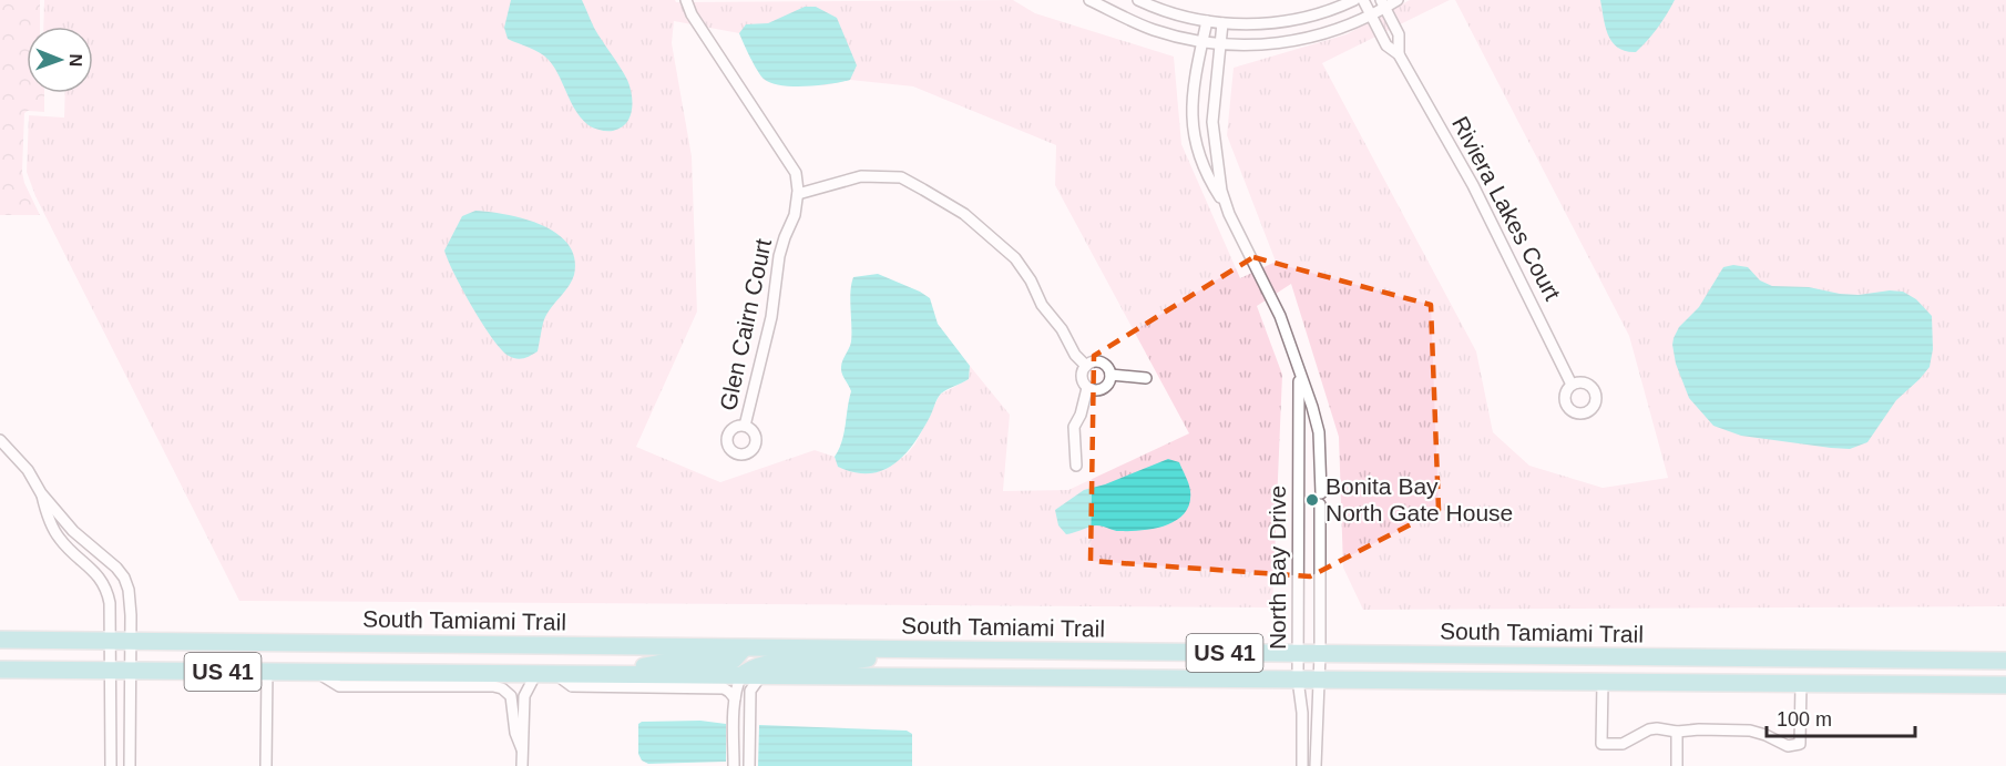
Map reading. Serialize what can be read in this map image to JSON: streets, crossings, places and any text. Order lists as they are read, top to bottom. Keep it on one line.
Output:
{"streets":{"main road":["South Tamiami Trail","US 41"],"street":["Riviera Lakes Court","Glen Cairn Court","North Bay Drive"]},"crossings":[["North Bay Drive","South Tamiami Trail"]],"places":["Bonita Bay North Gate House"],"scale_bar":"100 m","north":"right"}
